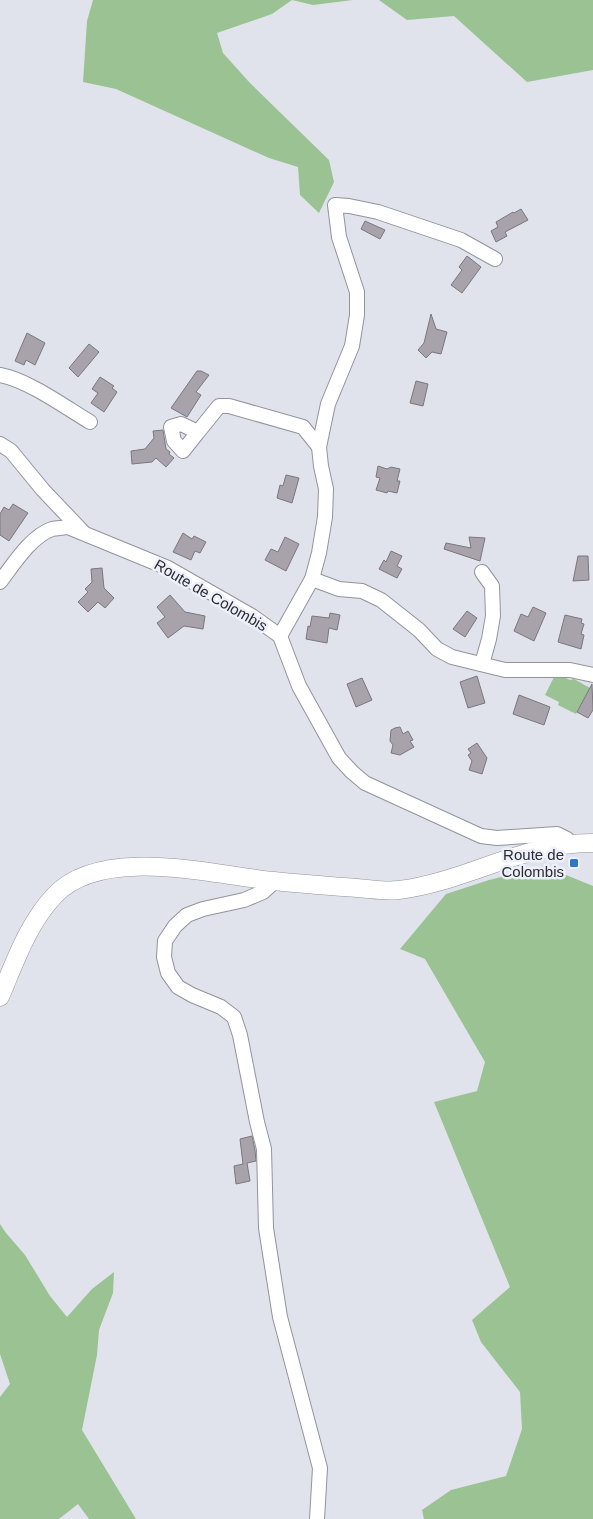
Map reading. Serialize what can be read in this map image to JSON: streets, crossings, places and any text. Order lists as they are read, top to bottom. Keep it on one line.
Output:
{"streets":{"street":["Route de Colombis"]},"places":{"transit":["Route de Colombis"]}}
